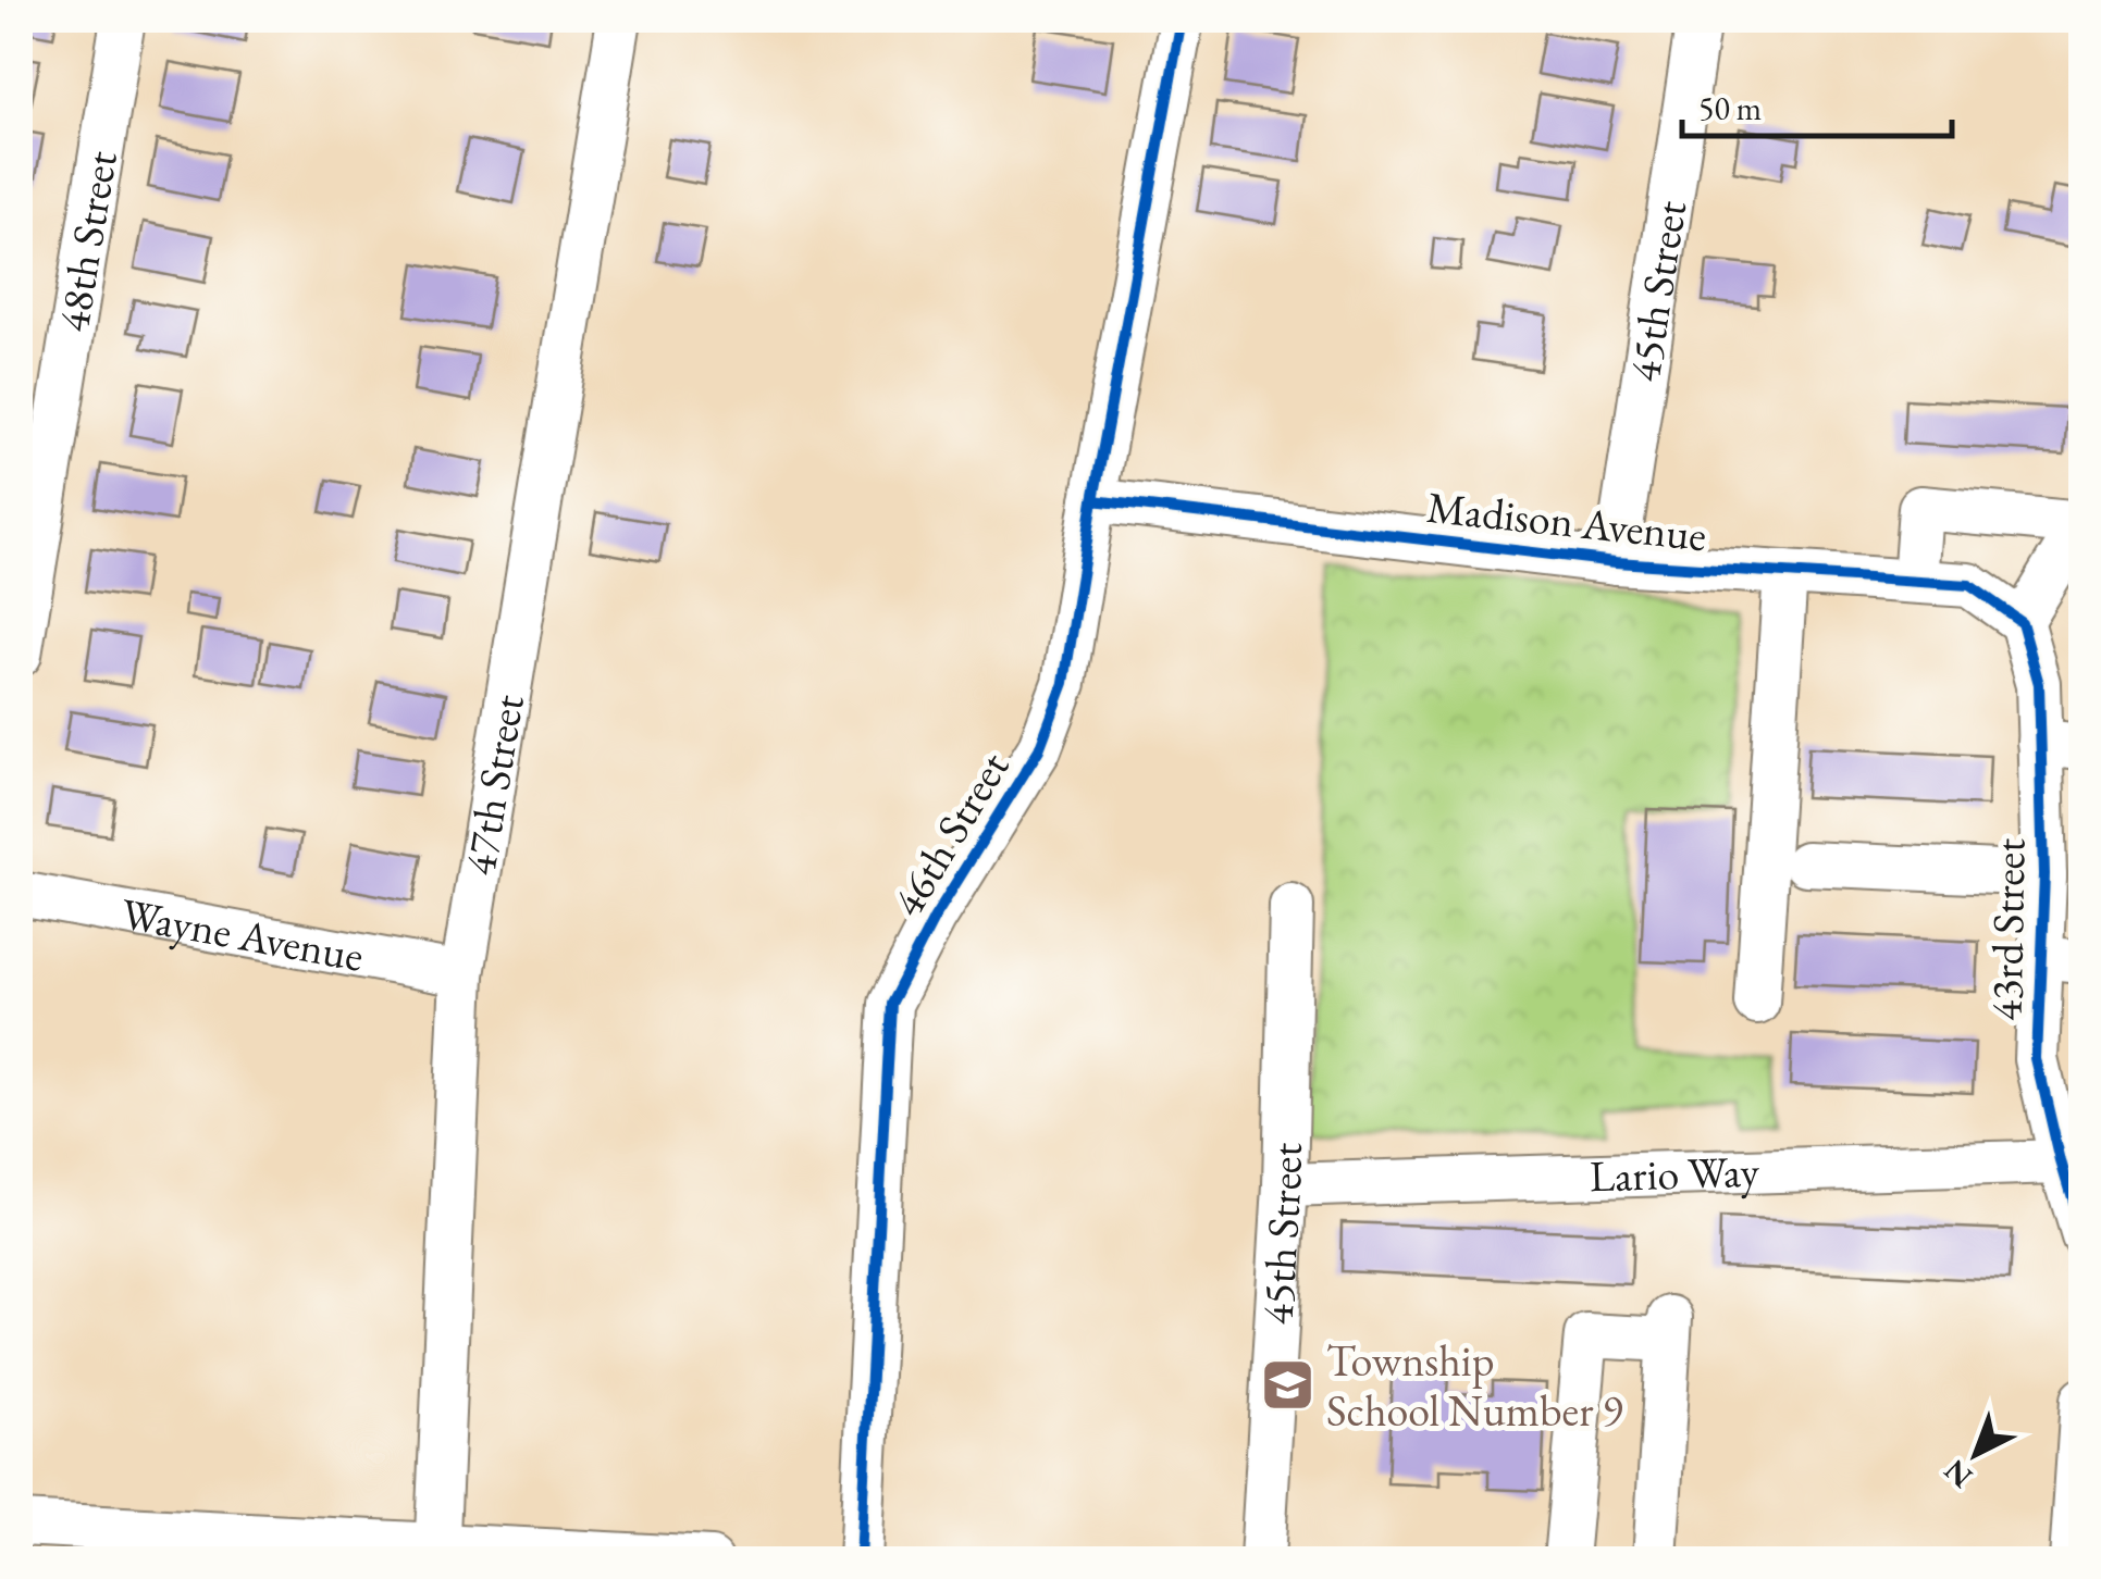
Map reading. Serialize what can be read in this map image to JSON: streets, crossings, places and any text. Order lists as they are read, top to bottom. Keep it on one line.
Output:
{"streets":{"street":["48th Street","45th Street","Madison Avenue","47th Street","46th Street","43rd Street","Wayne Avenue","Lario Way"]},"crossings":[["45th Street","Madison Avenue"],["45th Street","Lario Way"],["Madison Avenue","46th Street"],["Madison Avenue","43rd Street"],["47th Street","Wayne Avenue"],["43rd Street","Lario Way"]],"places":{"school or university":["Township School Number 9"]},"scale_bar":"50 m","north":"bottom left"}
